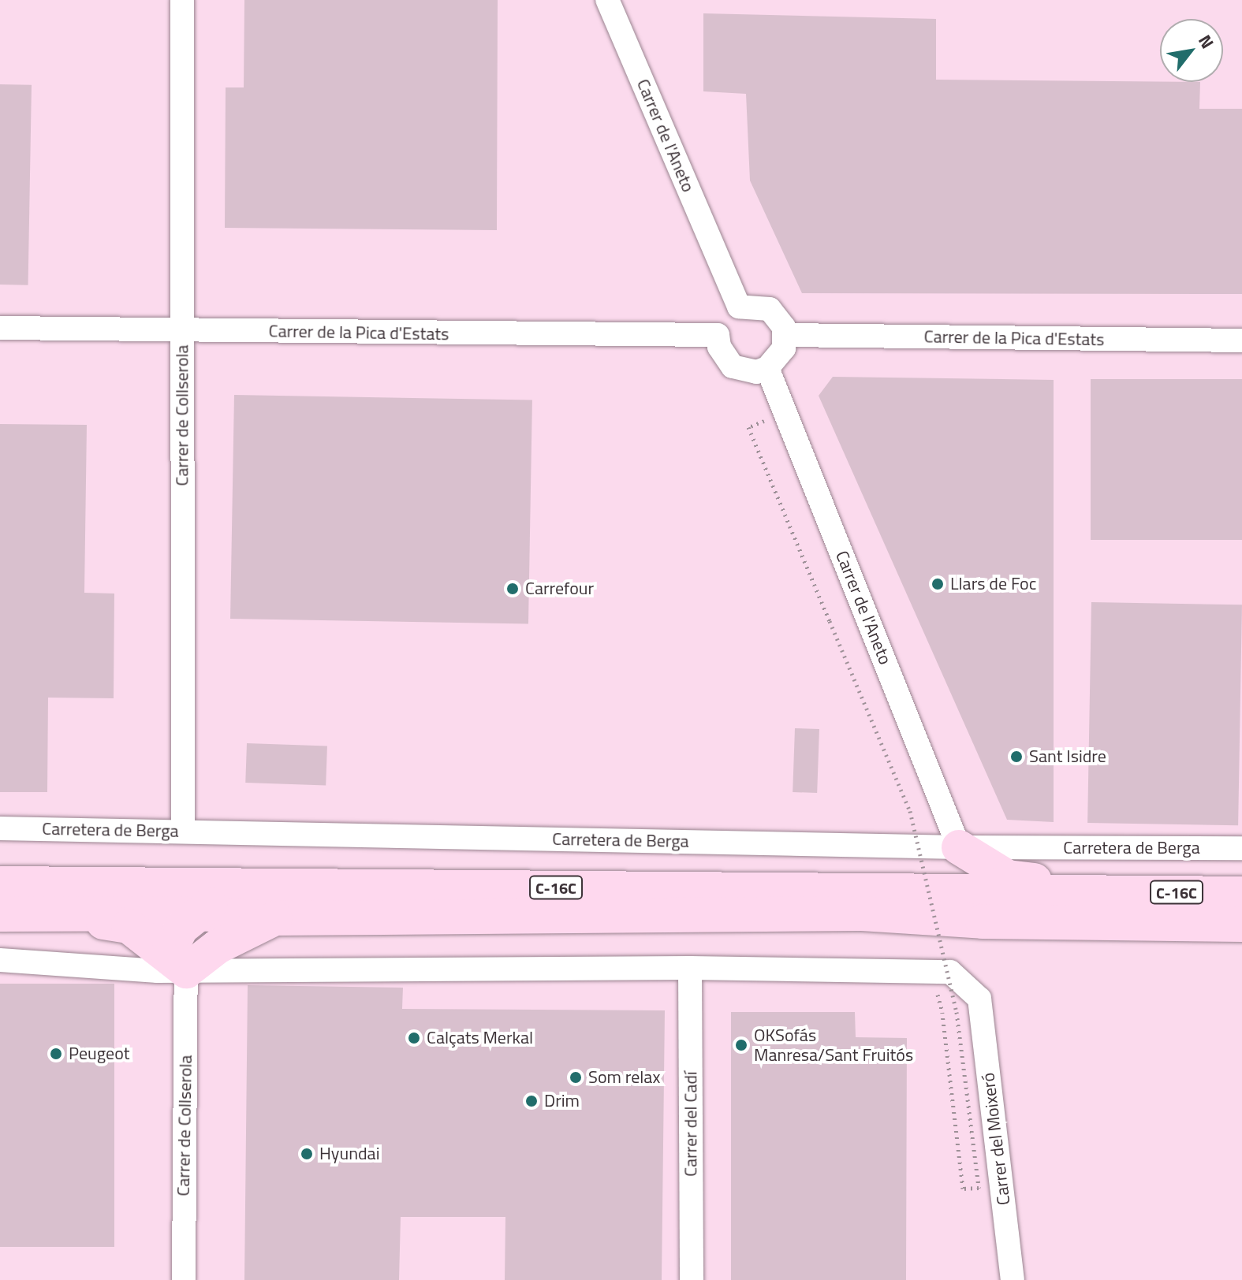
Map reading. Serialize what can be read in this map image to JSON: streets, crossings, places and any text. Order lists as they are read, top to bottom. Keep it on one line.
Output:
{"streets":{"main road":["C-16C"],"street":["Carrer de l'Aneto","Carrer de la Pica d'Estats","Carrer de Collserola","Carretera de Berga","Carrer del Cadí","Carrer del Moixeró"]},"crossings":[["Carrer de l'Aneto","Carrer de la Pica d'Estats"],["Carrer de l'Aneto","Carretera de Berga"],["Carrer de la Pica d'Estats","Carrer de Collserola"],["Carrer de Collserola","Carretera de Berga"],["Carrer del Cadí","Carrer del Moixeró"]],"places":["Llars de Foc","Carrefour","Sant Isidre","Calçats Merkal","OKSofás Manresa/Sant Fruitós","Peugeot","Som relax","Drim","Hyundai"],"north":"top right"}
